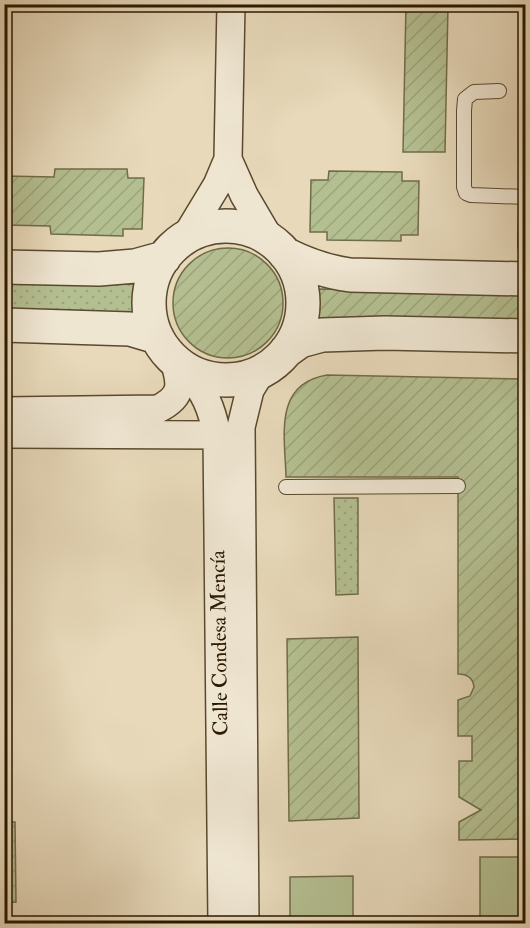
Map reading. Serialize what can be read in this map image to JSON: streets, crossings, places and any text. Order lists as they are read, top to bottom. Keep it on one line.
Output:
{"streets":{"street":["Calle Condesa Mencía"]}}
